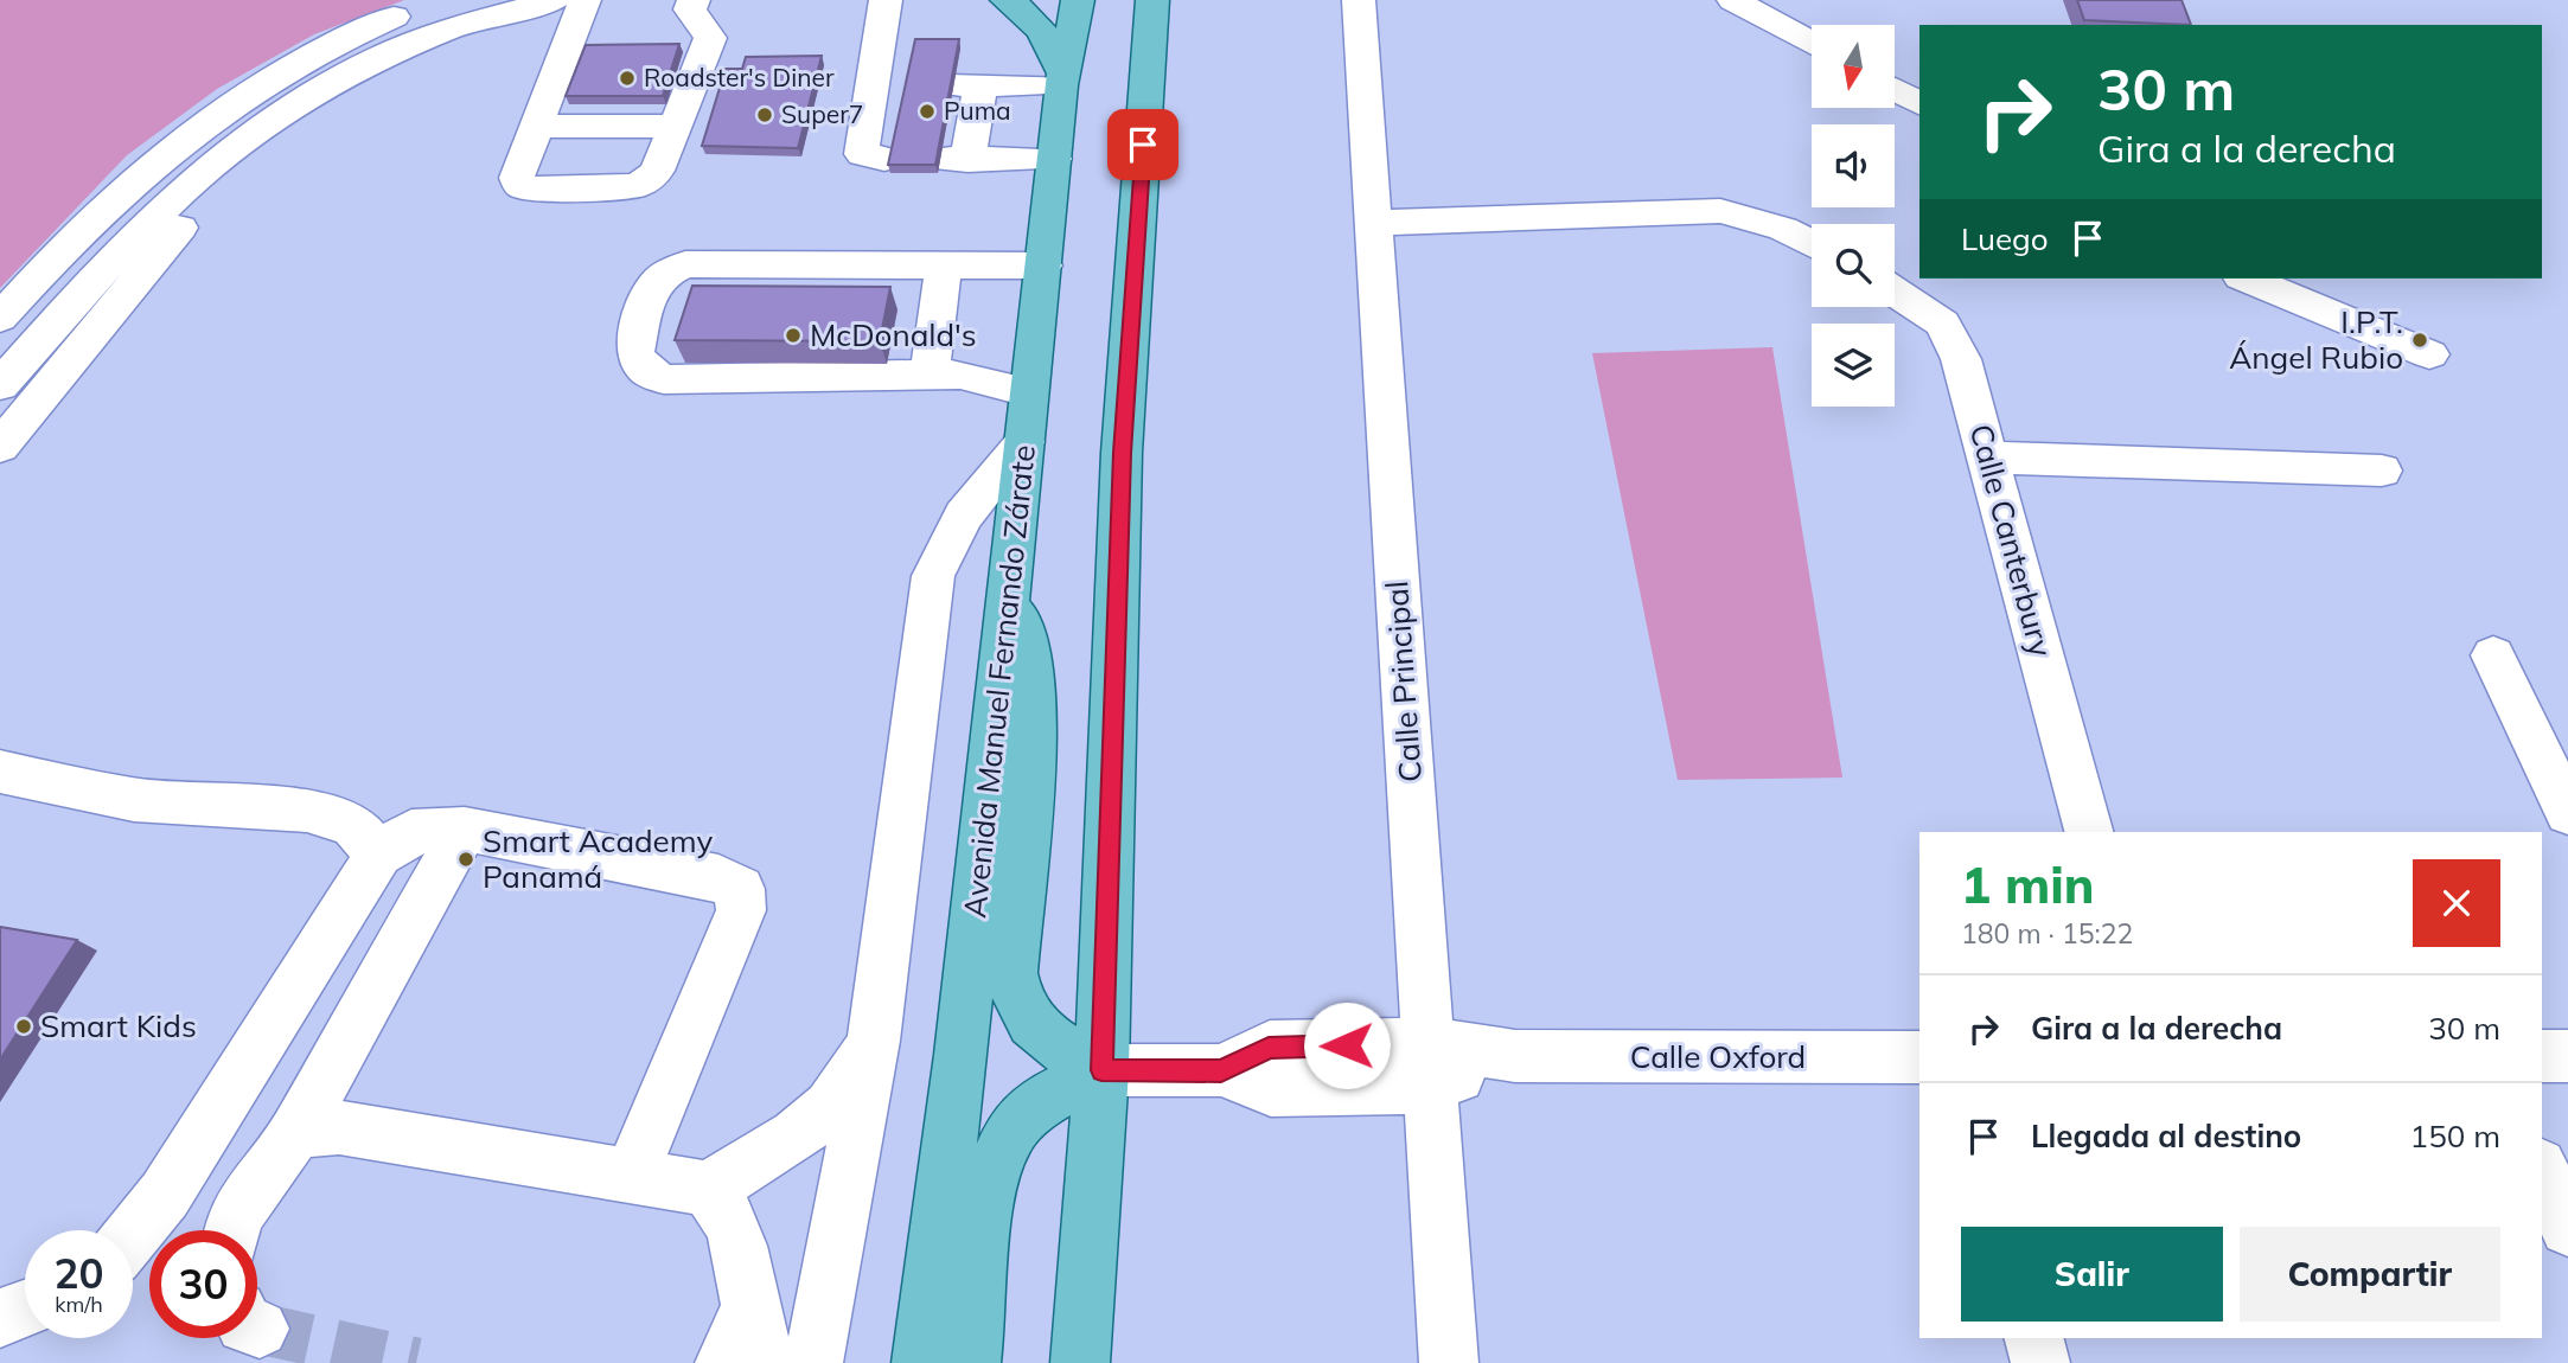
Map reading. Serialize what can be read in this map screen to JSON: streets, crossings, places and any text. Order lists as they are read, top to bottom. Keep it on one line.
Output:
{"streets":{"main road":["Avenida Manuel Fernando Zárate"],"street":["Calle Canterbury","Calle Principal","Calle Oxford"]},"crossings":[["Calle Principal","Calle Oxford"]],"places":["Roadster's Diner","Puma","Super7","McDonald's","I.P.T. Ángel Rubio","Smart Academy Panamá","Smart Kids"],"north":"bottom","page":{"turn":["30 m","Gira a la derecha"],"then":"Luego","heading":["1 min","180 m · 15:22"],"list":[{"name":"Gira a la derecha","value":"30 m"},{"name":"Llegada al destino","value":"150 m"}],"buttons":["Salir","Compartir"],"speed":"20 km/h","limit":"30"}}
